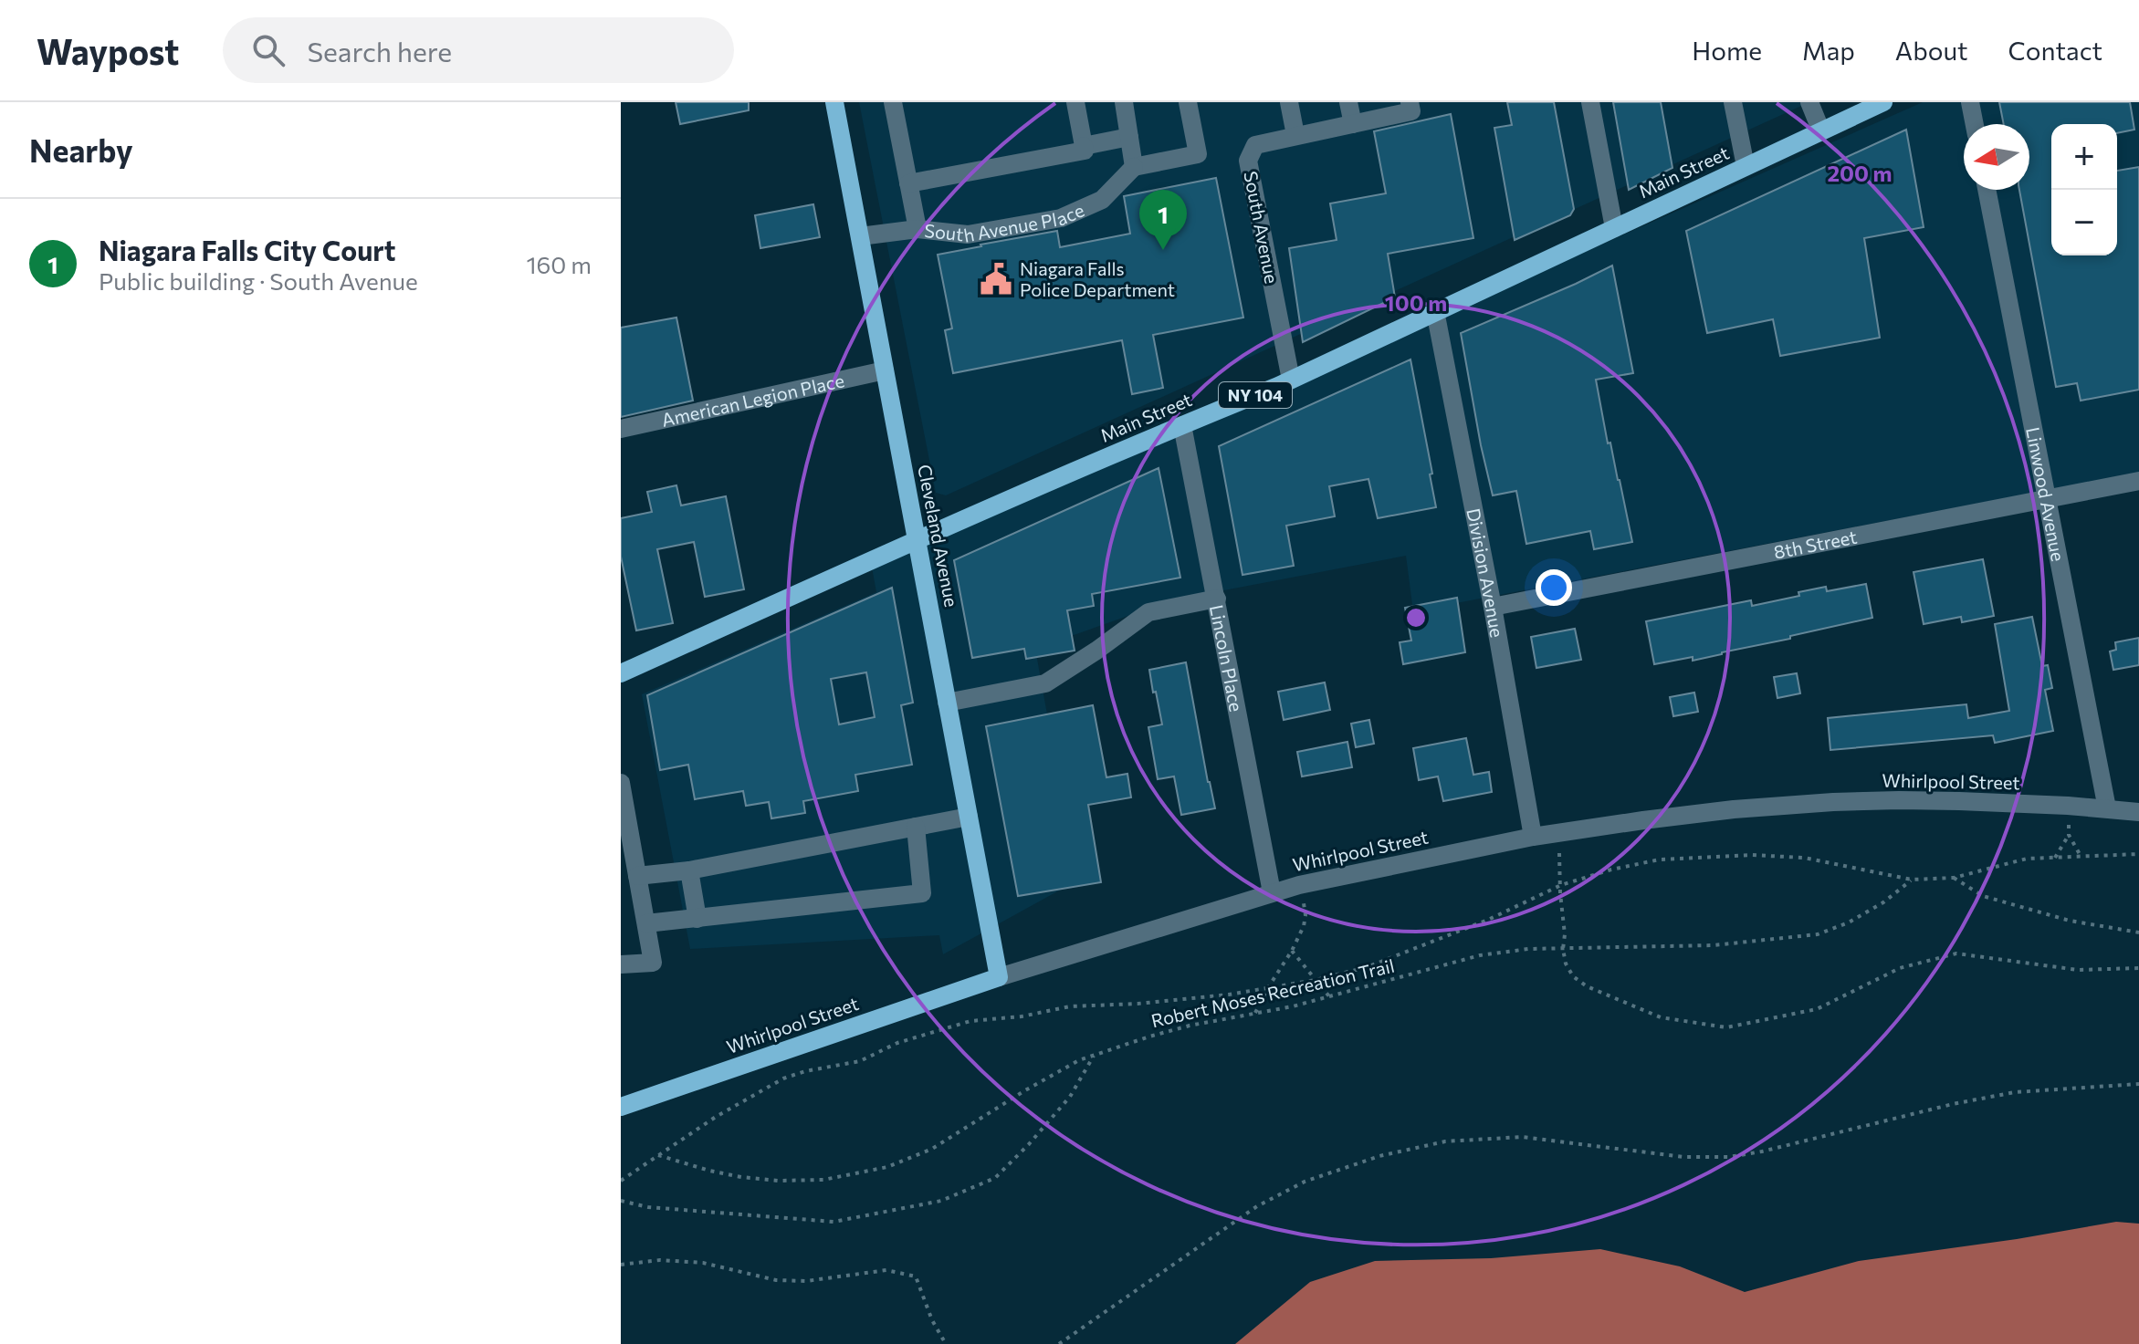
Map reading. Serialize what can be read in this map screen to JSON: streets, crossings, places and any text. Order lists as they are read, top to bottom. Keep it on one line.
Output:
{"streets":{"main road":["Main Street","NY 104","Cleveland Avenue","Whirlpool Street"],"street":["South Avenue Place","South Avenue","American Legion Place","Linwood Avenue","8th Street","Division Avenue","Lincoln Place"],"path":["Robert Moses Recreation Trail"]},"crossings":[["Main Street","South Avenue"],["Main Street","Cleveland Avenue"],["Main Street","Division Avenue"],["Main Street","Lincoln Place"],["South Avenue Place","Cleveland Avenue"],["American Legion Place","Cleveland Avenue"],["Linwood Avenue","8th Street"],["Linwood Avenue","Whirlpool Street"],["Cleveland Avenue","Whirlpool Street"],["8th Street","Division Avenue"],["Division Avenue","Whirlpool Street"],["Lincoln Place","Whirlpool Street"]],"places":{"public building":["Niagara Falls Police Department"]},"north":"left","page":{"header":"Waypost","search":"Search here","nav":["Home","Map","About","Contact"],"heading":"Nearby","map_buttons":["+","−"],"pins":"1","list":[{"mark":"1","name":"Niagara Falls City Court","note":"Public building · South Avenue","value":"160 m"}]},"rings":["200 m","100 m"]}
